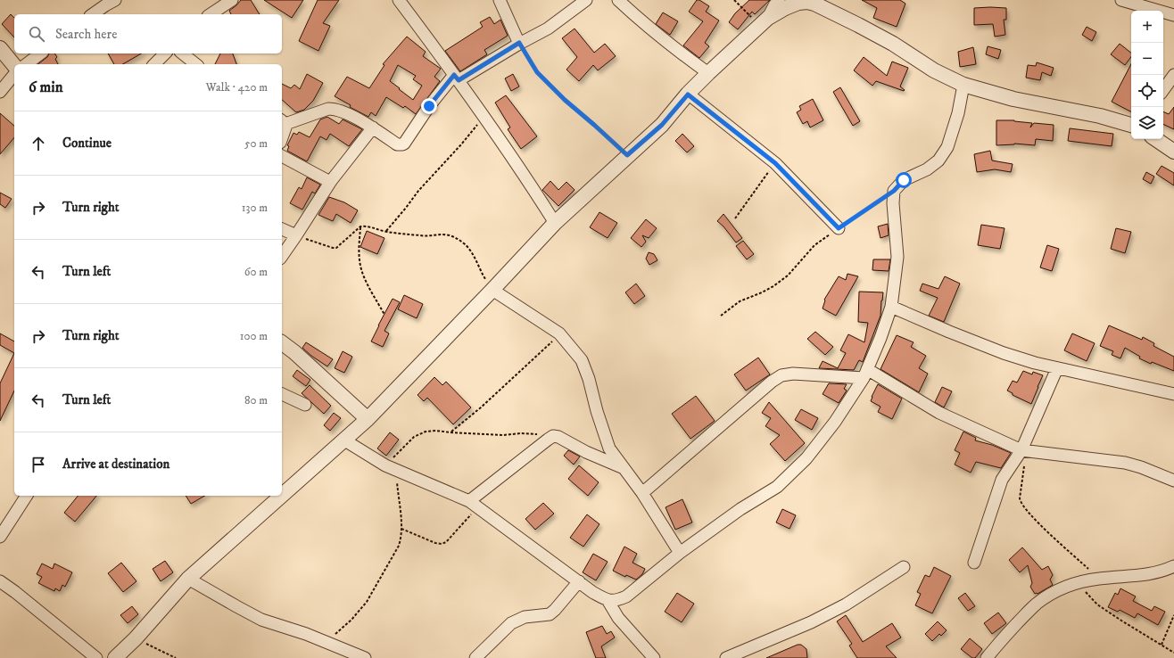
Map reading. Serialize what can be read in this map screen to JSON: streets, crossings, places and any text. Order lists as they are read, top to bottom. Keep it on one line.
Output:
{"page":{"map_buttons":["+","−"],"search":"Search here","heading":["6 min","Walk · 420 m"],"list":[["Continue","50 m"],["Turn right","130 m"],["Turn left","60 m"],["Turn right","100 m"],["Turn left","80 m"],"Arrive at destination"]}}
